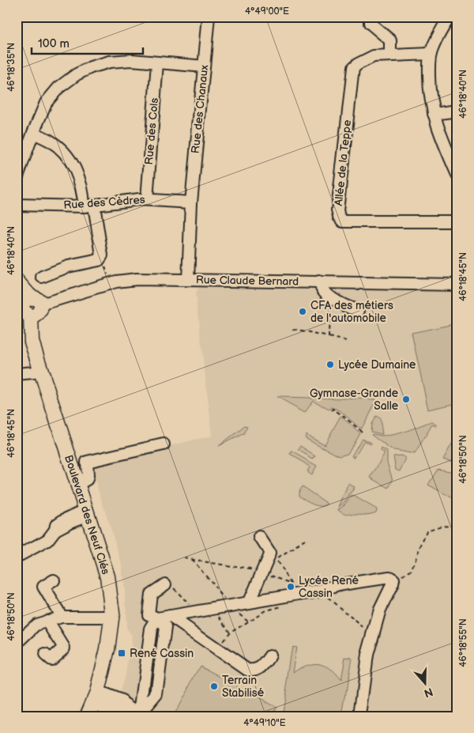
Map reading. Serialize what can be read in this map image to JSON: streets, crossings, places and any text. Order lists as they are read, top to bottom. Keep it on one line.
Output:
{"streets":{"main road":["Boulevard des Neuf Clés"],"street":["Rue des Chanaux","Rue des Cols","Allée de la Teppe","Rue des Cèdres","Rue Claude Bernard"]},"crossings":[["Rue des Chanaux","Rue des Cèdres"],["Rue des Chanaux","Rue Claude Bernard"],["Rue des Cols","Rue des Cèdres"],["Rue Claude Bernard","Boulevard des Neuf Clés"]],"places":{"other":["CFA des métiers de l'automobile","Lycée Dumaine","Gymnase-Grande Salle","Lycée René Cassin","Terrain Stabilisé"],"transit":["René Cassin"]},"scale_bar":"100 m","north":"bottom","coordinates":["4°49'00\"E","46°18'35\"N","46°18'40\"N","46°18'45\"N","46°18'50\"N","46°18'55\"N","4°49'10\"E"]}
